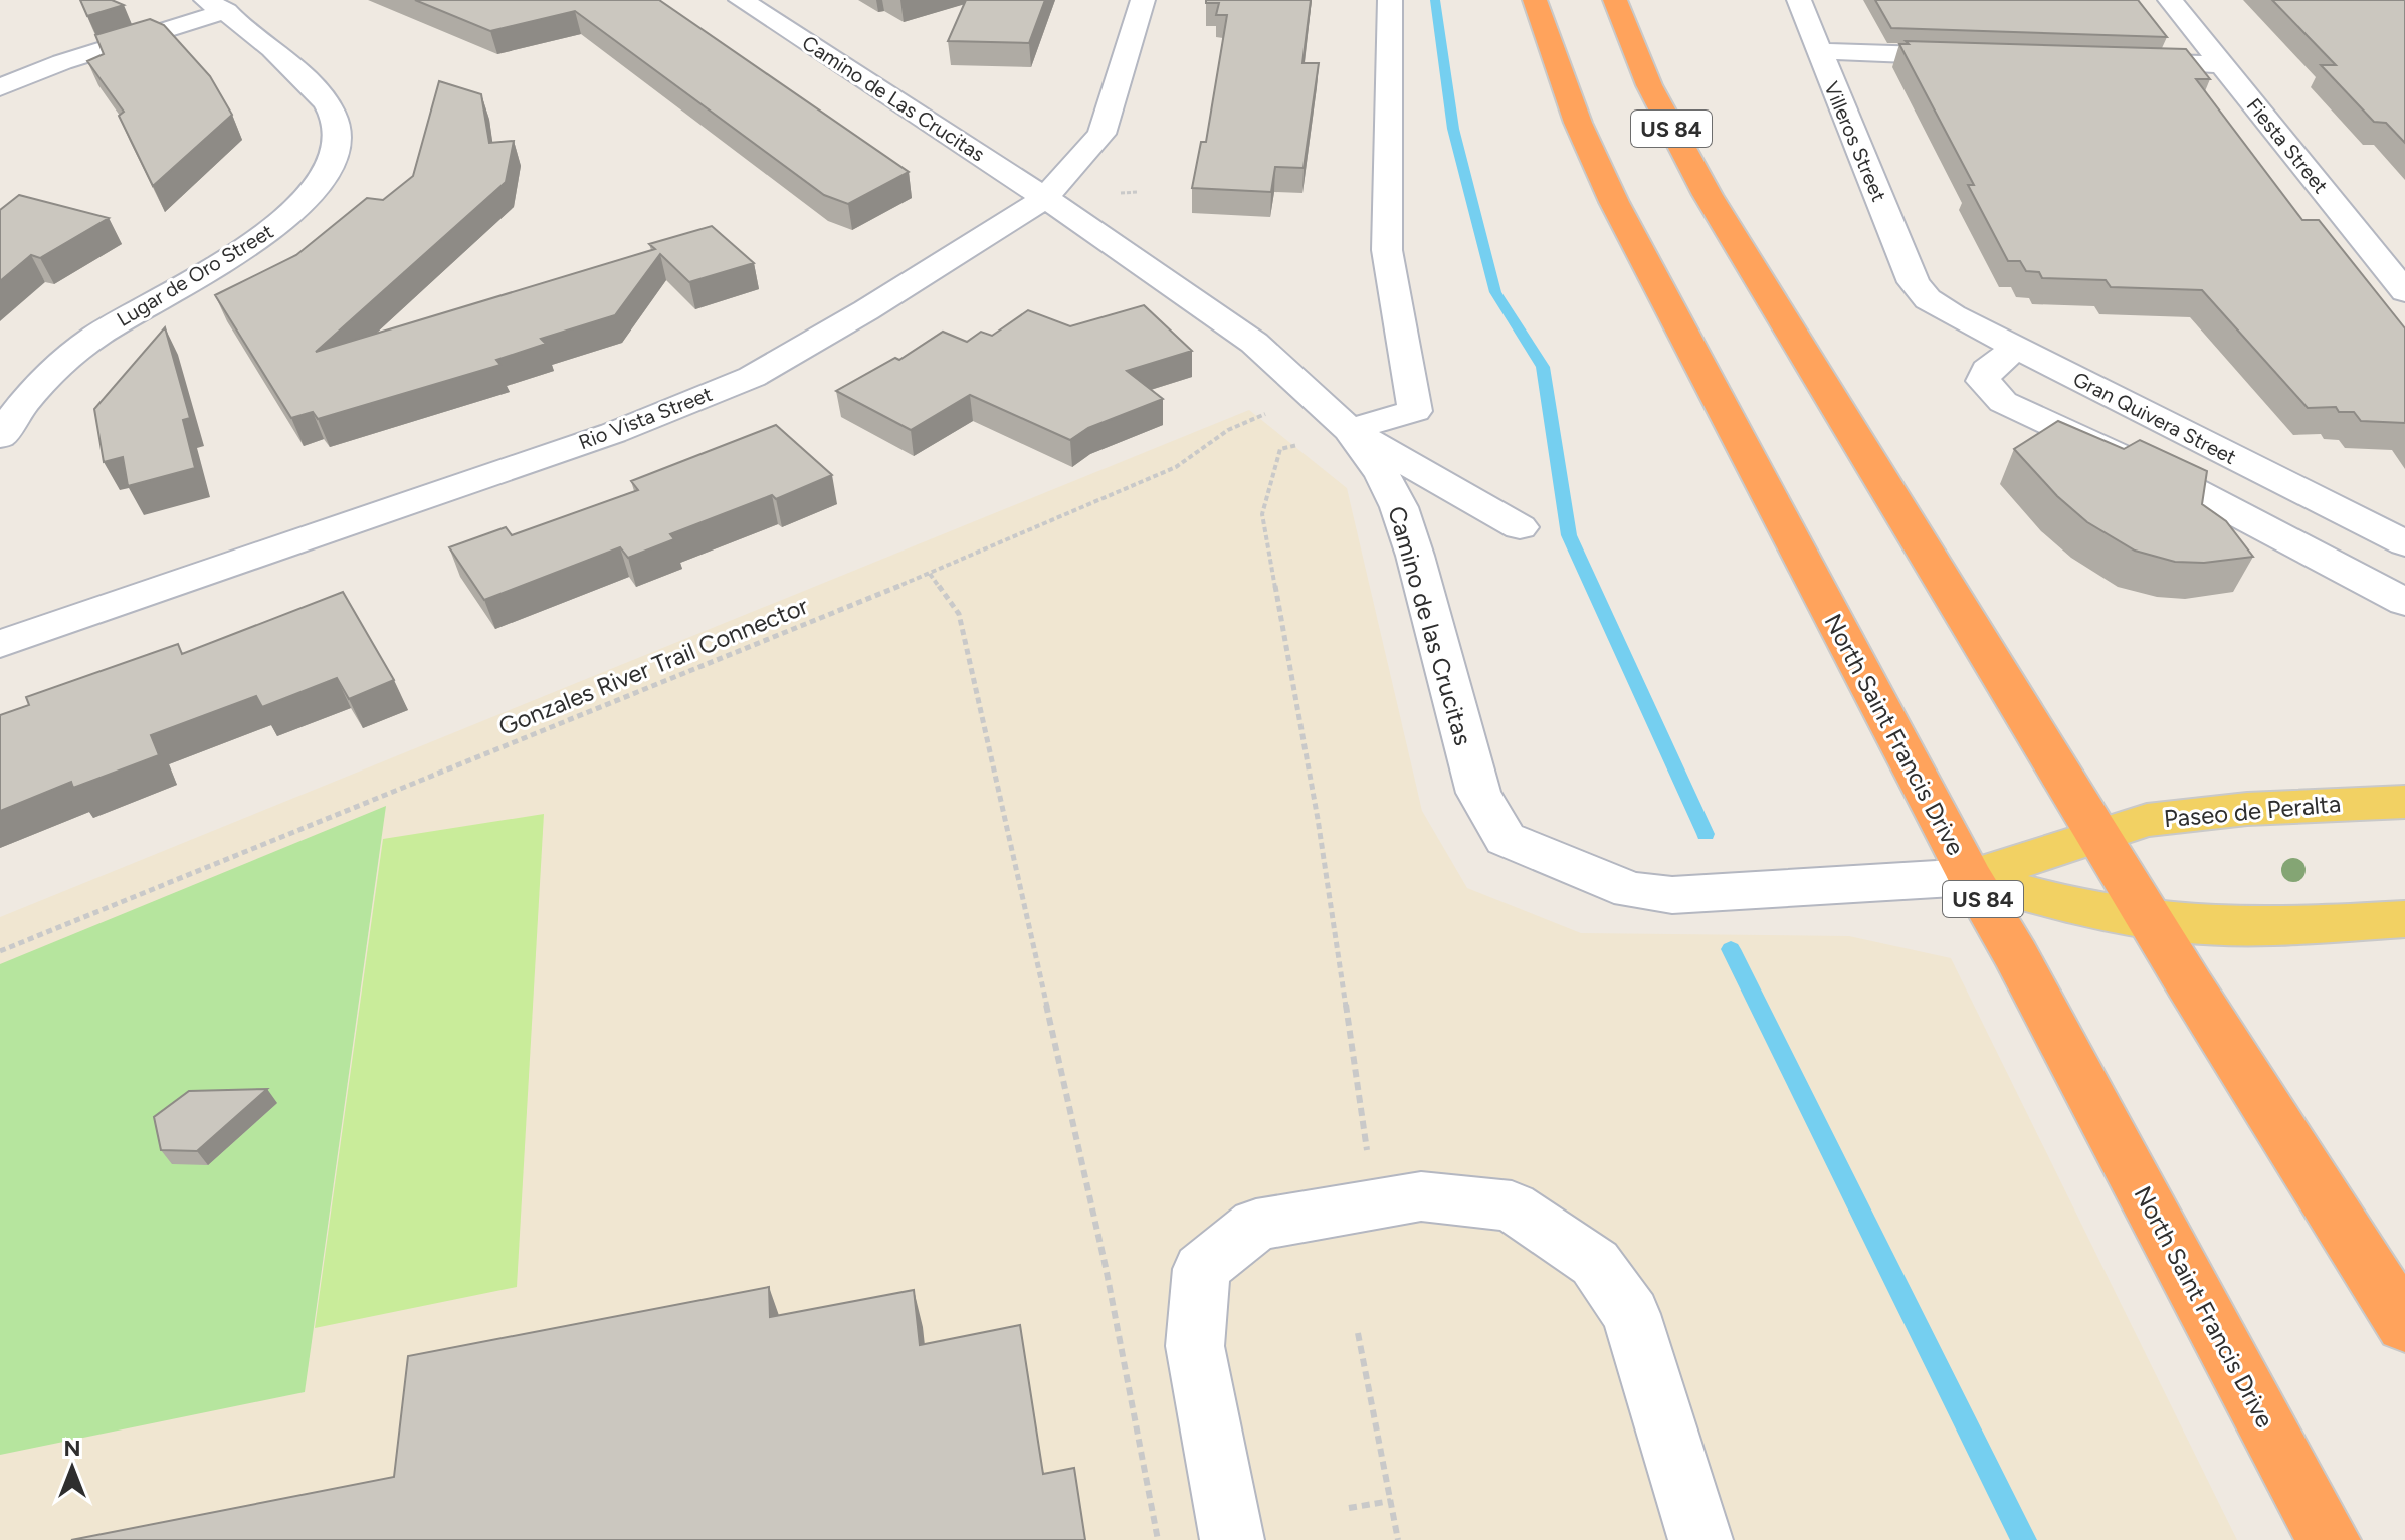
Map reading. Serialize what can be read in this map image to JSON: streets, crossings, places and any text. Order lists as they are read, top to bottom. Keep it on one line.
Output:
{"streets":{"highway":["US 84","North Saint Francis Drive"],"main road":["Paseo de Peralta"],"street":["Camino de Las Crucitas","Villeros Street","Fiesta Street","Lugar de Oro Street","Rio Vista Street","Gran Quivera Street","Camino de las Crucitas"],"path":["Gonzales River Trail Connector"]},"crossings":[["Camino de Las Crucitas","Rio Vista Street"],["Camino de Las Crucitas","Camino de las Crucitas"],["US 84","Paseo de Peralta"],["Villeros Street","Gran Quivera Street"],["Rio Vista Street","Camino de las Crucitas"],["Camino de las Crucitas","Gonzales River Trail Connector"],["Camino de las Crucitas","North Saint Francis Drive"],["Camino de las Crucitas","Paseo de Peralta"],["North Saint Francis Drive","Paseo de Peralta"]],"north":"top"}
